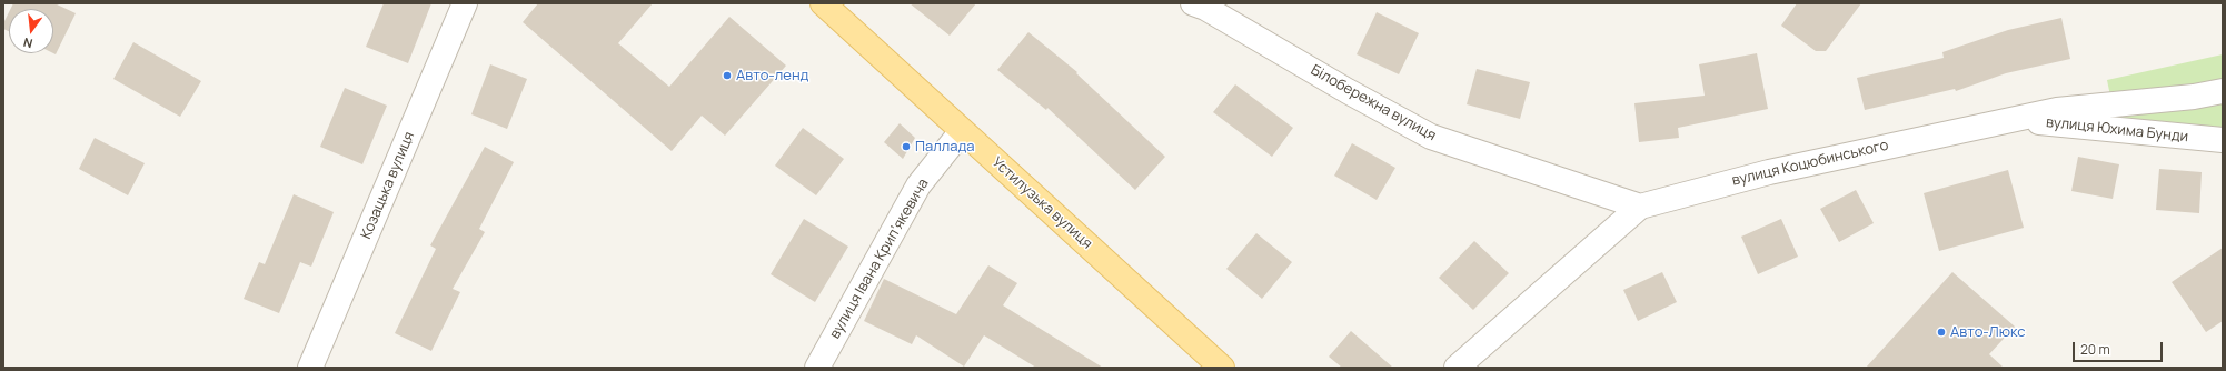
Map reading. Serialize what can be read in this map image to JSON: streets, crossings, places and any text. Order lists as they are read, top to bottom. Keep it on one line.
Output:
{"streets":{"main road":["Устилузька вулиця"],"street":["Білобережна вулиця","вулиця Юхима Бунди","вулиця Коцюбинського","Козацька вулиця","вулиця Івана Крипʼякевича"]},"crossings":[["Білобережна вулиця","вулиця Коцюбинського"],["вулиця Юхима Бунди","вулиця Коцюбинського"],["Устилузька вулиця","вулиця Івана Крипʼякевича"]],"places":["Авто-ленд","Паллада","Авто-Люкс"],"scale_bar":"20 m","north":"bottom"}
